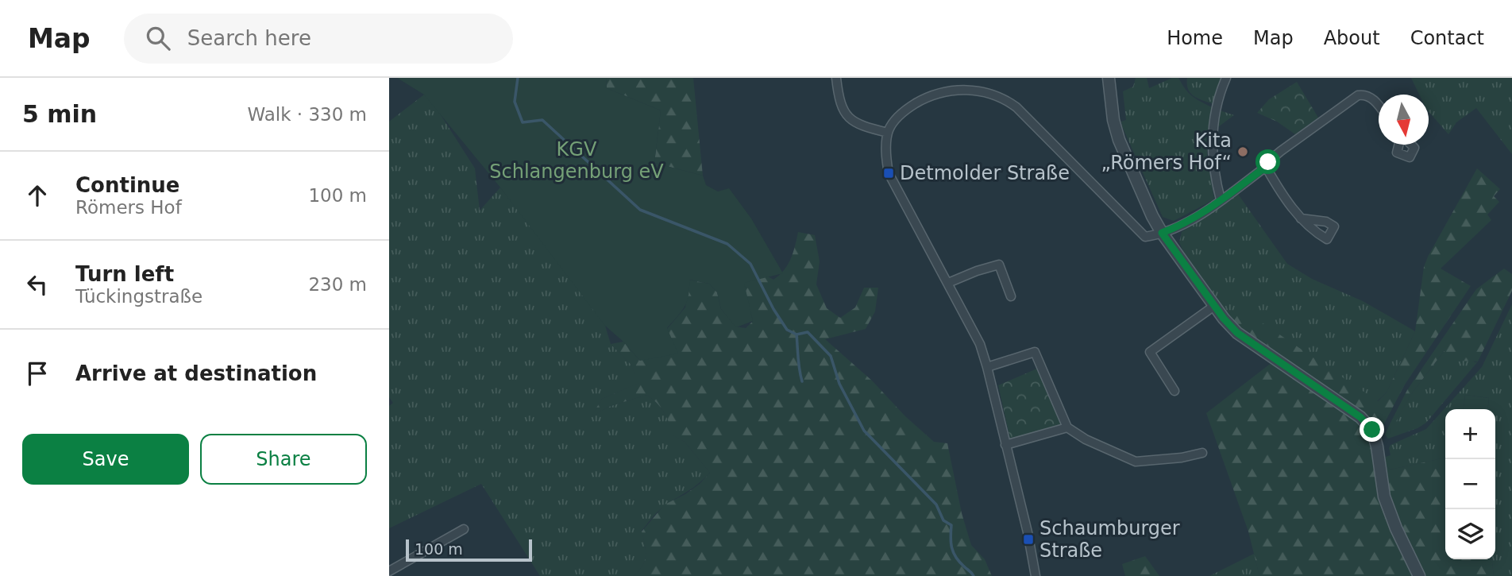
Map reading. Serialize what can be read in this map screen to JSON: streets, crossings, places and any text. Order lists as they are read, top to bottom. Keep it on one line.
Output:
{"parks":["KGV Schlangenburg eV"],"places":{"other":["Kita „Römers Hof“"],"transit":["Detmolder Straße","Schaumburger Straße"]},"scale_bar":"100 m","north":"bottom","page":{"header":"Map","search":"Search here","nav":["Home","Map","About","Contact"],"heading":["5 min","Walk · 330 m"],"list":[["Continue","Römers Hof","100 m"],["Turn left","Tückingstraße","230 m"],"Arrive at destination"],"map_buttons":["+","−"],"buttons":["Save","Share"],"scale":"100 m"}}
